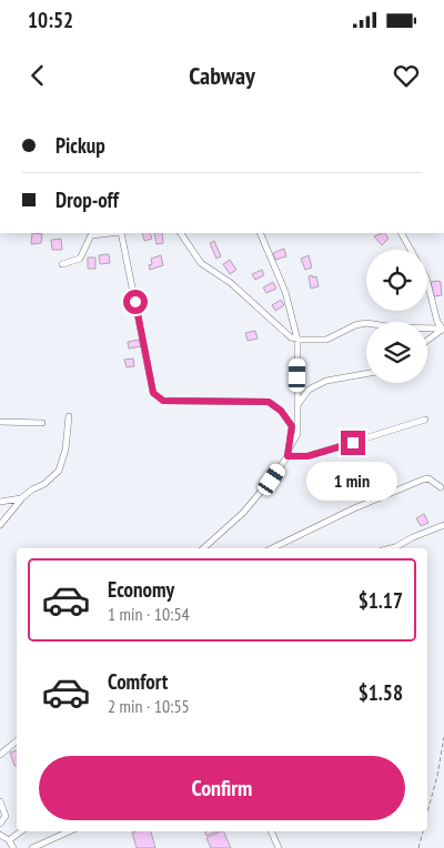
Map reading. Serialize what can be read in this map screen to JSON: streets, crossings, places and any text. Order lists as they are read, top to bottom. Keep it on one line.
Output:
{"page":{"status":"10:52","header":"Cabway","banner":["Pickup","Drop-off"],"bubble":"1 min","list":[{"name":"Economy","note":"1 min · 10:54","value":"$1.17"},{"name":"Comfort","note":"2 min · 10:55","value":"$1.58"}],"buttons":"Confirm"}}
